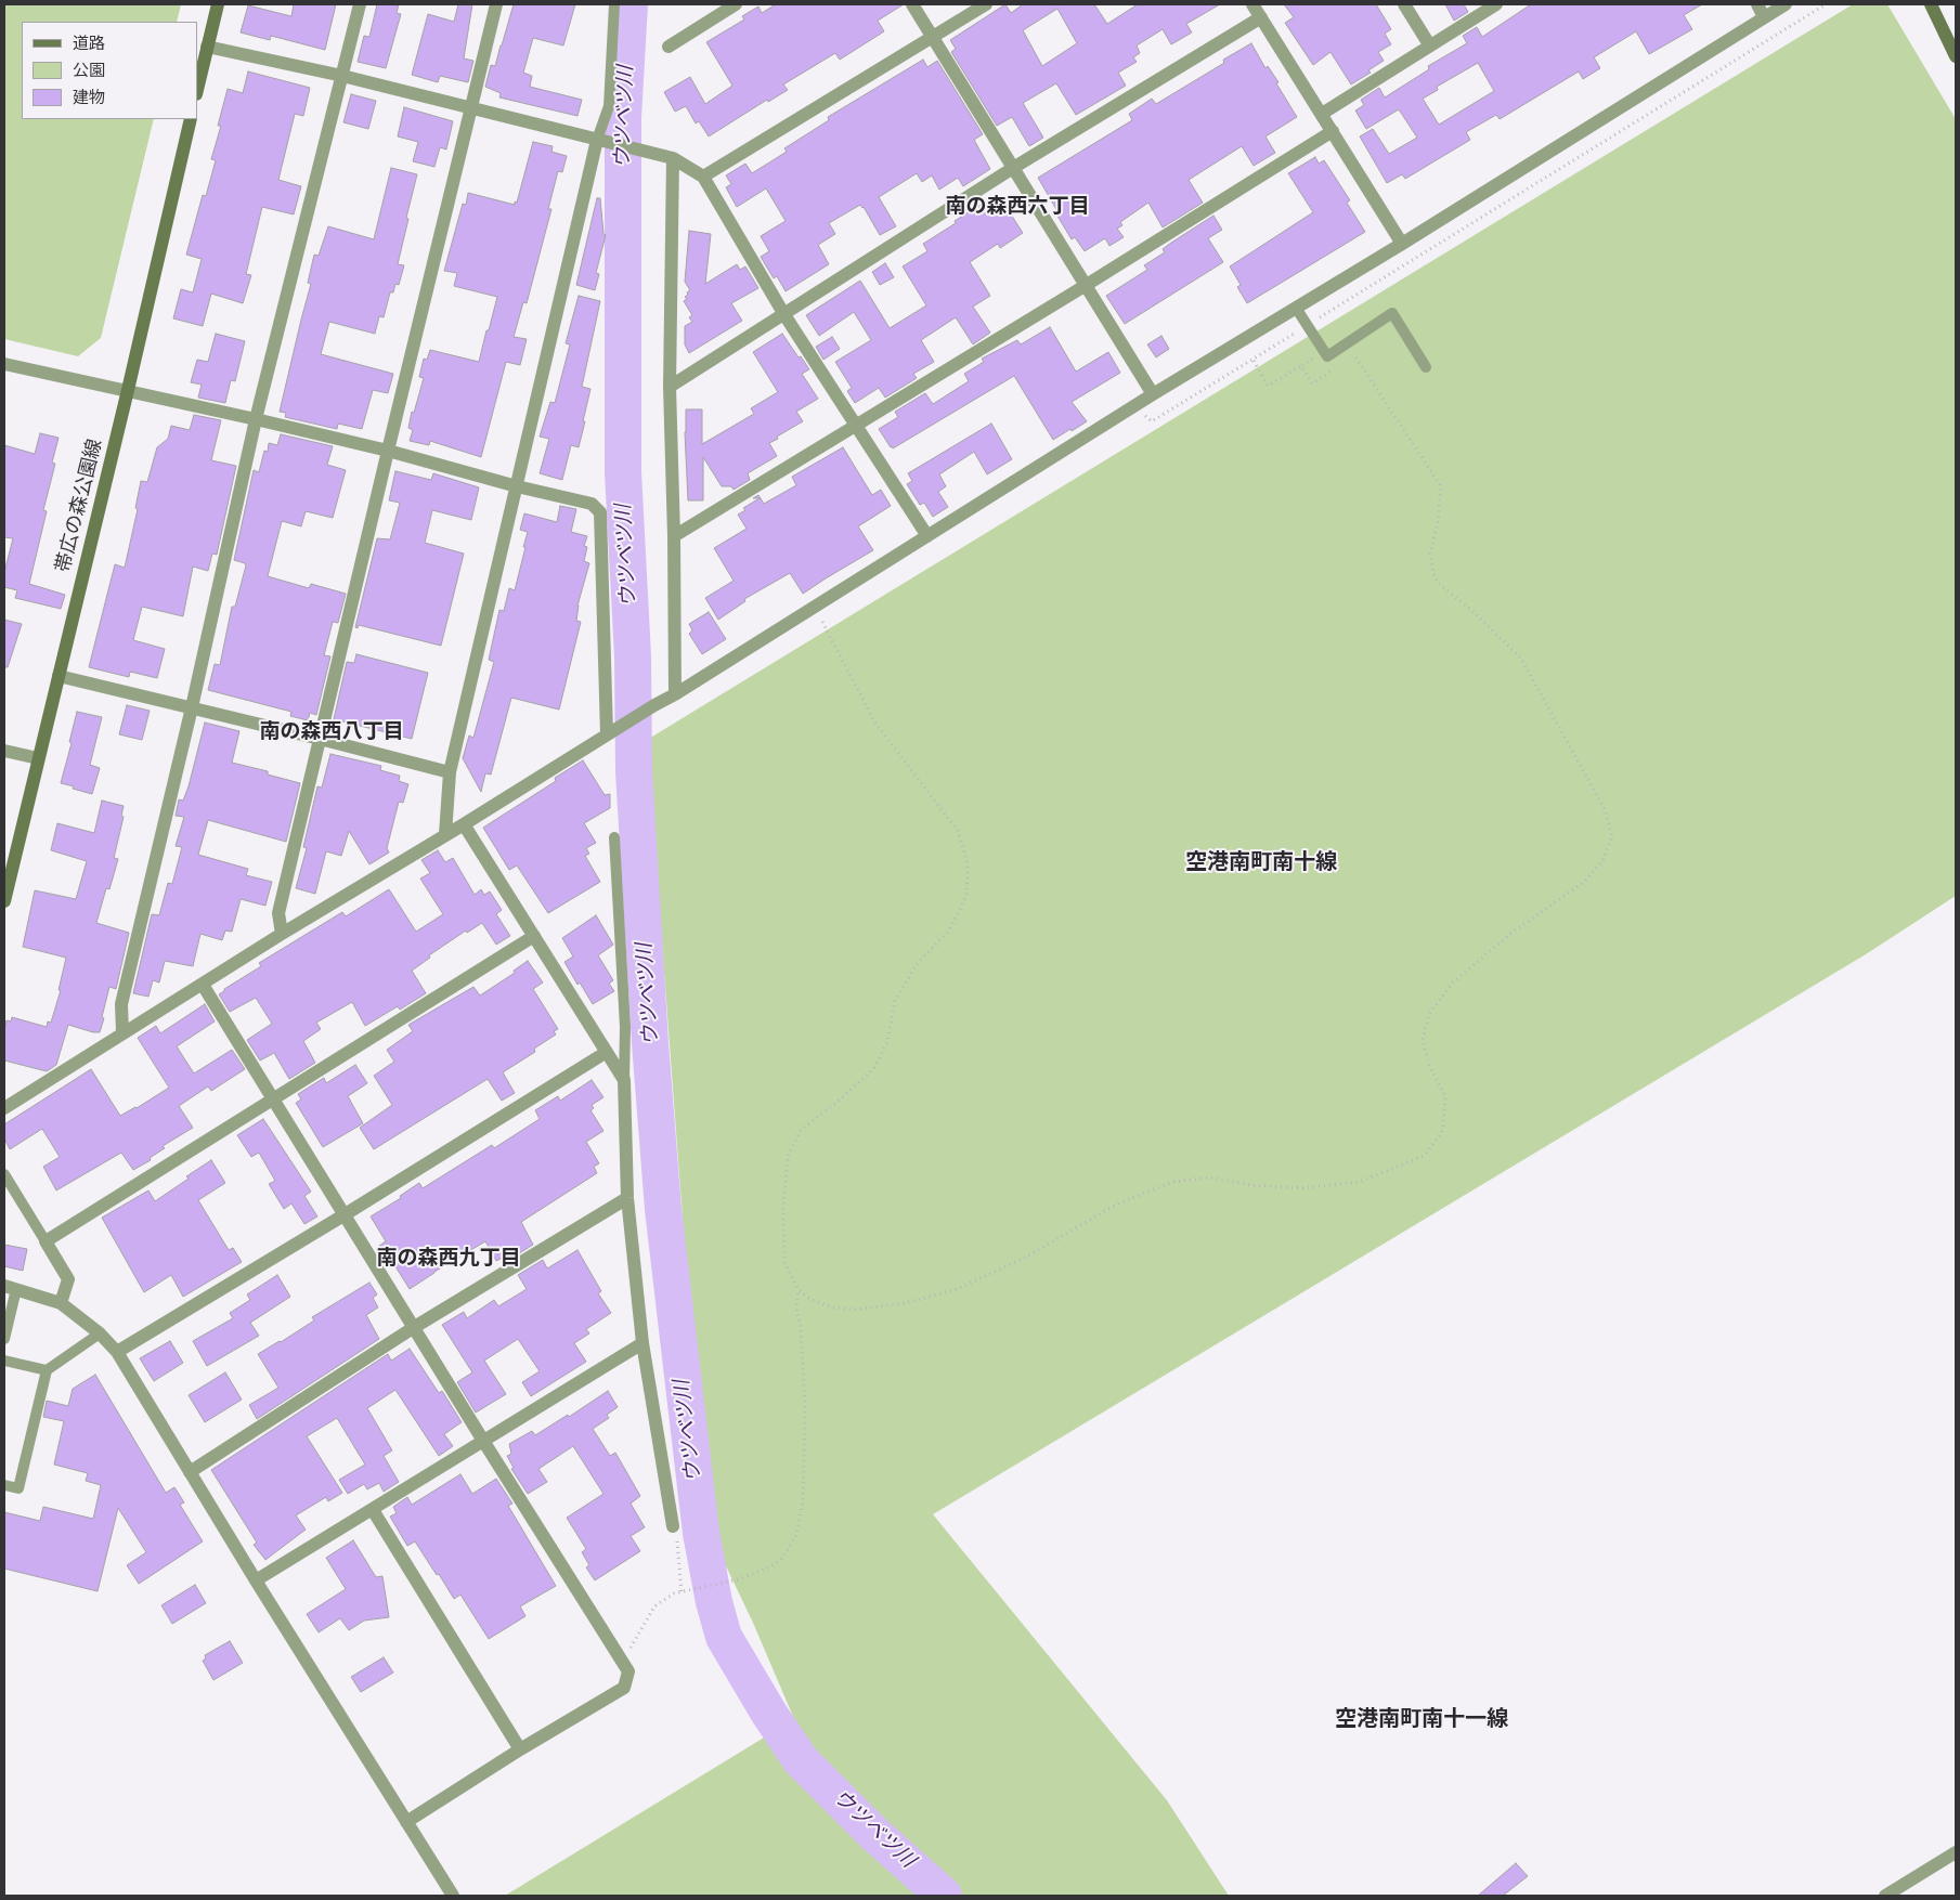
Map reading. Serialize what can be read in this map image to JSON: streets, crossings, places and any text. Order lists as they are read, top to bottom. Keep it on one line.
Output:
{"streets":{"main road":["帯広の森公園線"]},"districts":["南の森西六丁目","南の森西八丁目","空港南町南十線","南の森西九丁目","空港南町南十一線"],"water":["ウツベツ川"],"legend":["道路","公園","建物"]}
